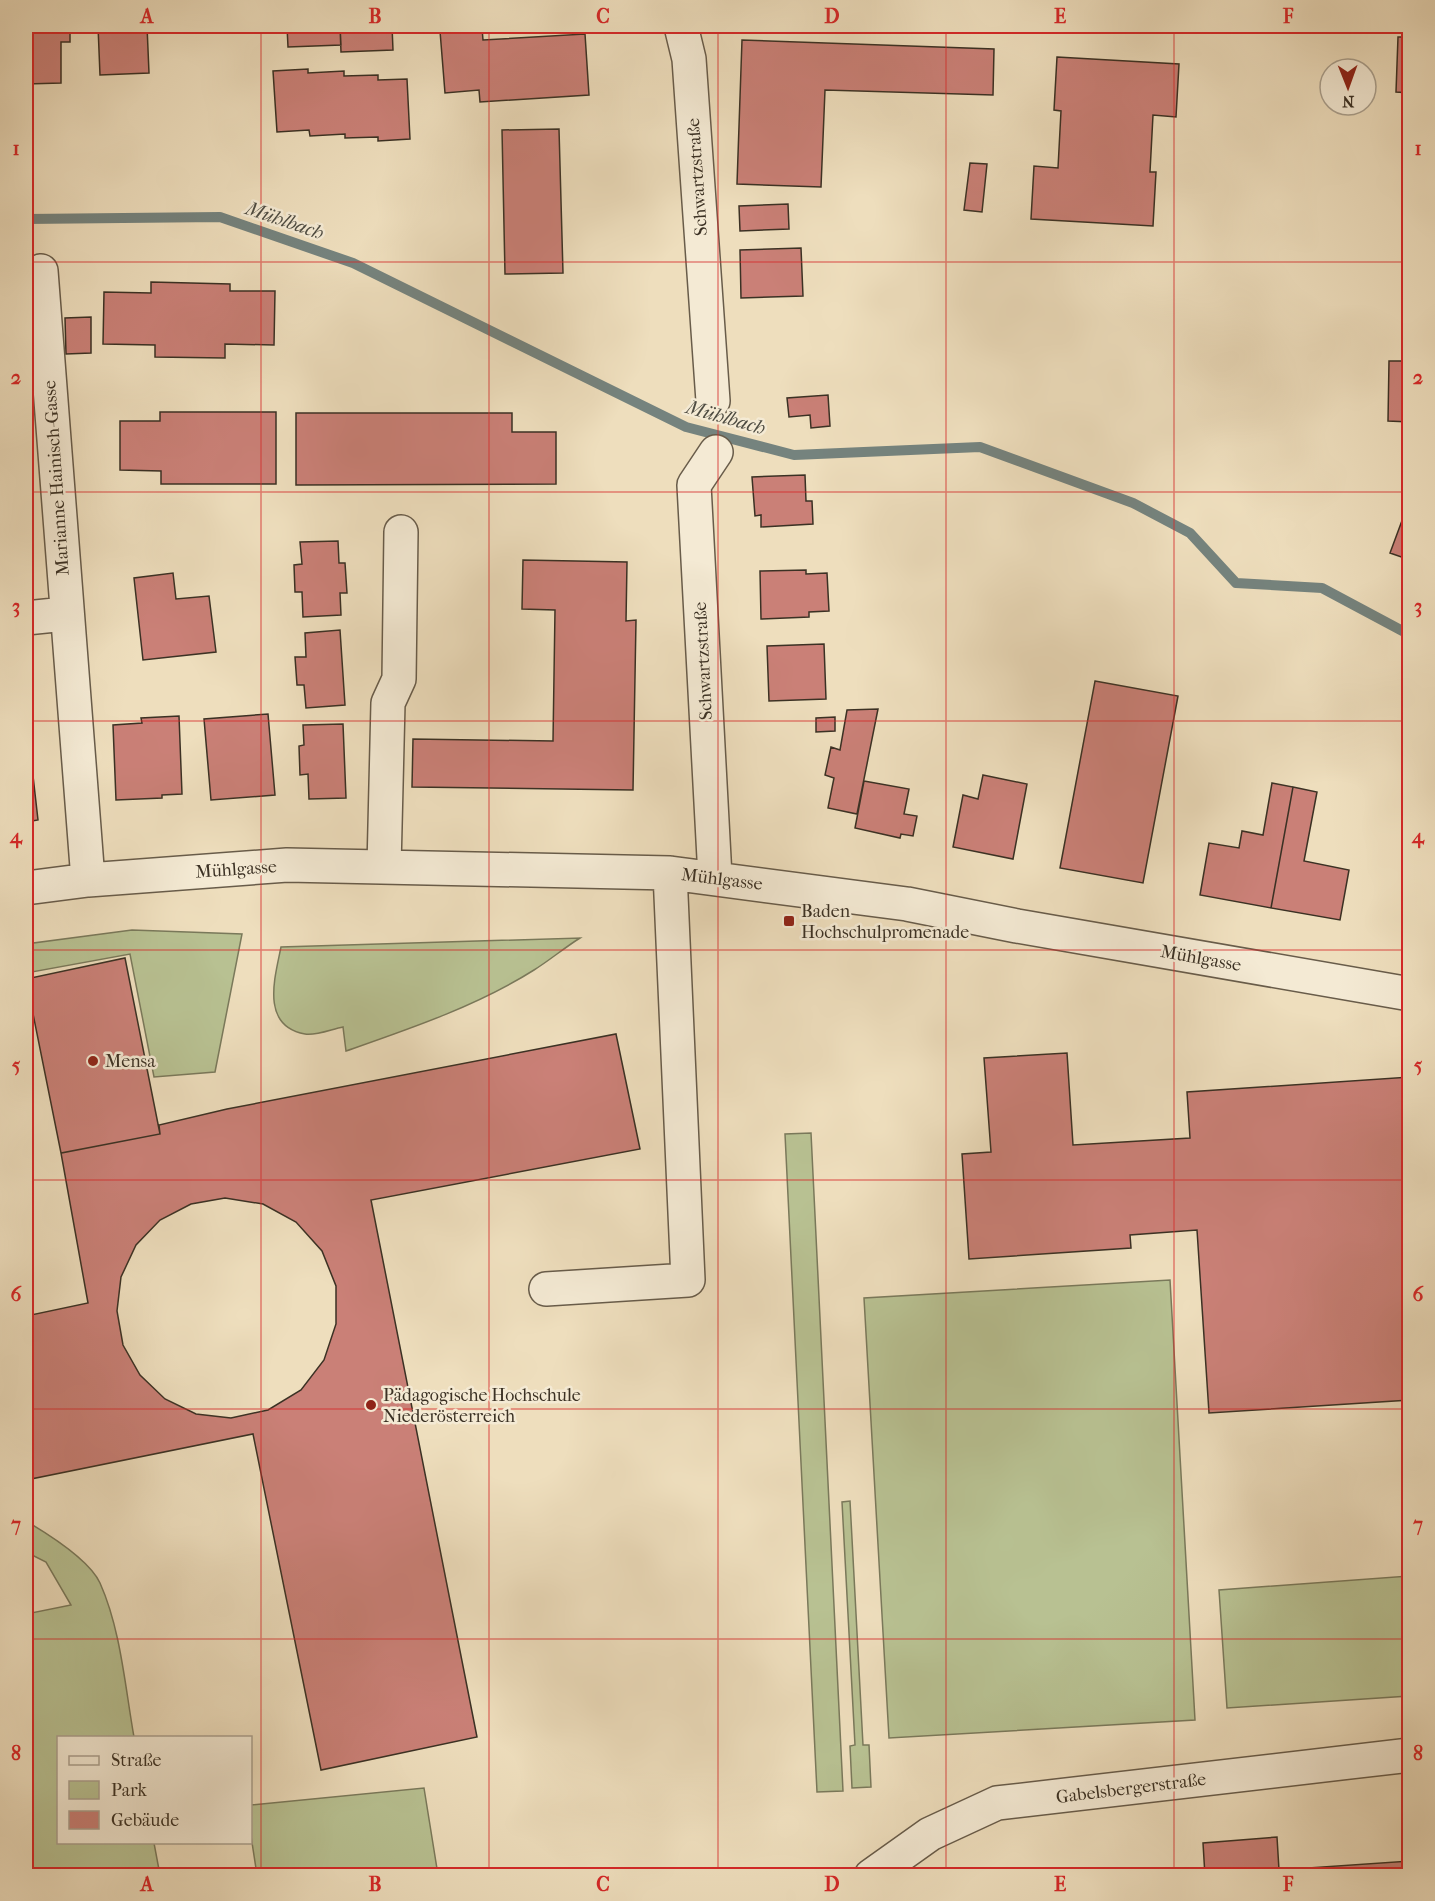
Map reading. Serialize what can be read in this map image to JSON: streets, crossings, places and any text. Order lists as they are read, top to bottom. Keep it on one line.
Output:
{"streets":{"street":["Schwartzstraße","Marianne Hainisch-Gasse","Mühlgasse","Gabelsbergerstraße"]},"crossings":[["Schwartzstraße","Mühlgasse"],["Marianne Hainisch-Gasse","Mühlgasse"]],"water":["Mühlbach"],"places":{"transit":["Baden Hochschulpromenade"],"other":["Mensa","Pädagogische Hochschule Niederösterreich"]},"legend":["Straße","Park","Gebäude"],"north":"bottom","grid":{"columns":["A","B","C","D","E","F"],"rows":["1","2","3","4","5","6","7","8"]}}
